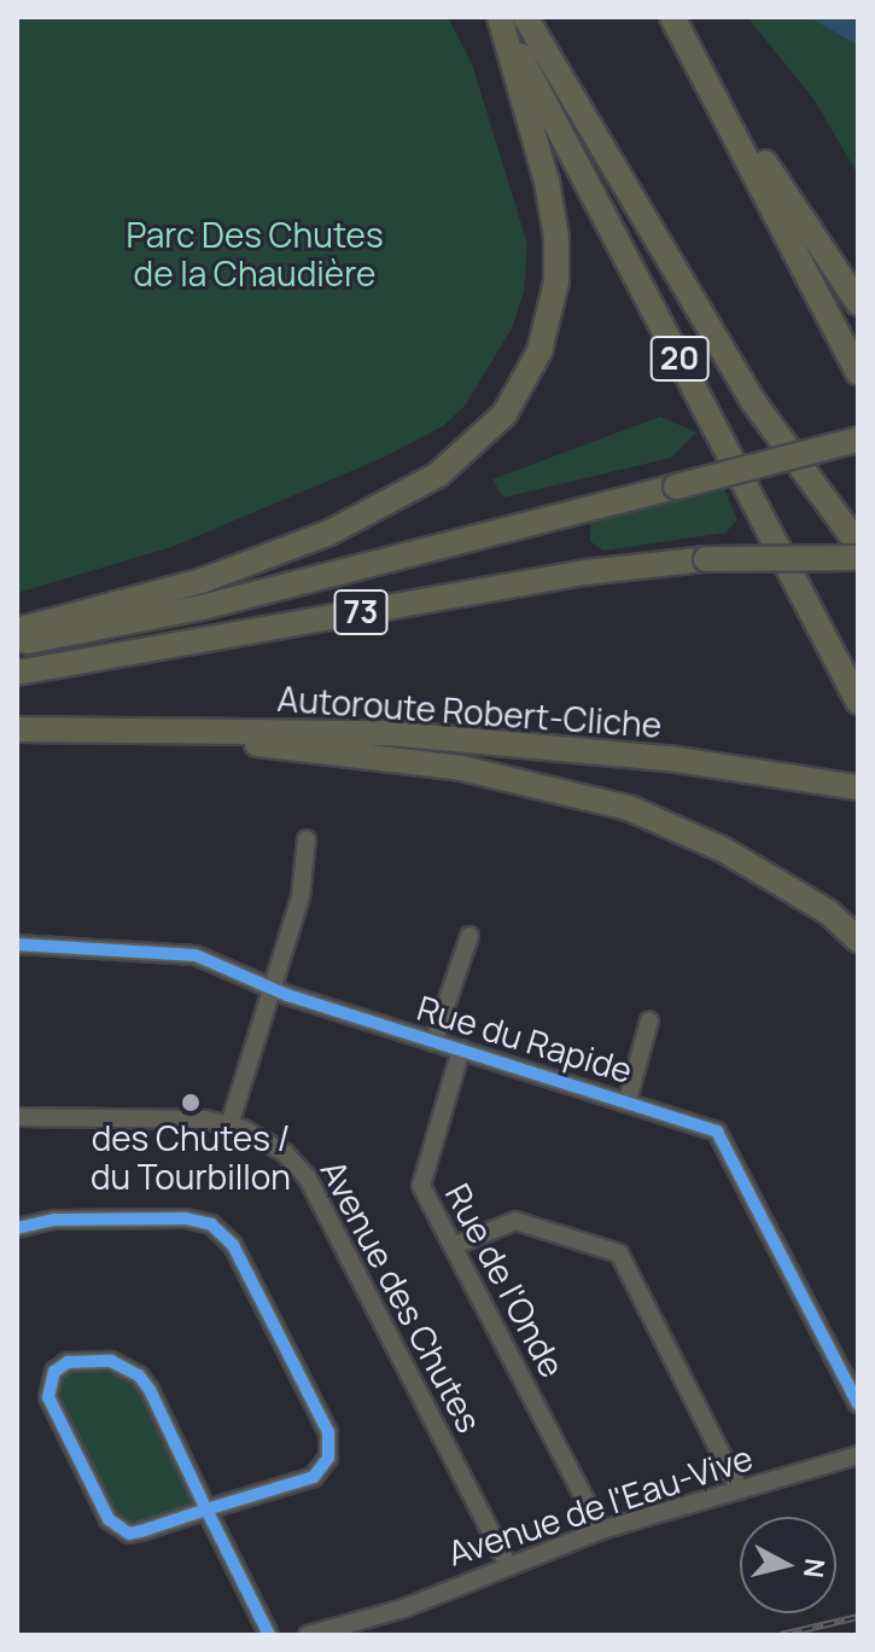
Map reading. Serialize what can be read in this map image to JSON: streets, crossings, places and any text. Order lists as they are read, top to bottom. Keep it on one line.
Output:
{"streets":{"highway":["20","73","Autoroute Robert-Cliche"],"street":["Rue du Rapide","Rue de l'Onde","Avenue des Chutes","Avenue de l'Eau-Vive"]},"crossings":[["Rue du Rapide","Rue de l'Onde"],["Rue de l'Onde","Avenue de l'Eau-Vive"],["Avenue des Chutes","Avenue de l'Eau-Vive"]],"parks":["Parc Des Chutes de la Chaudière"],"places":["des Chutes / du Tourbillon"],"north":"right"}
